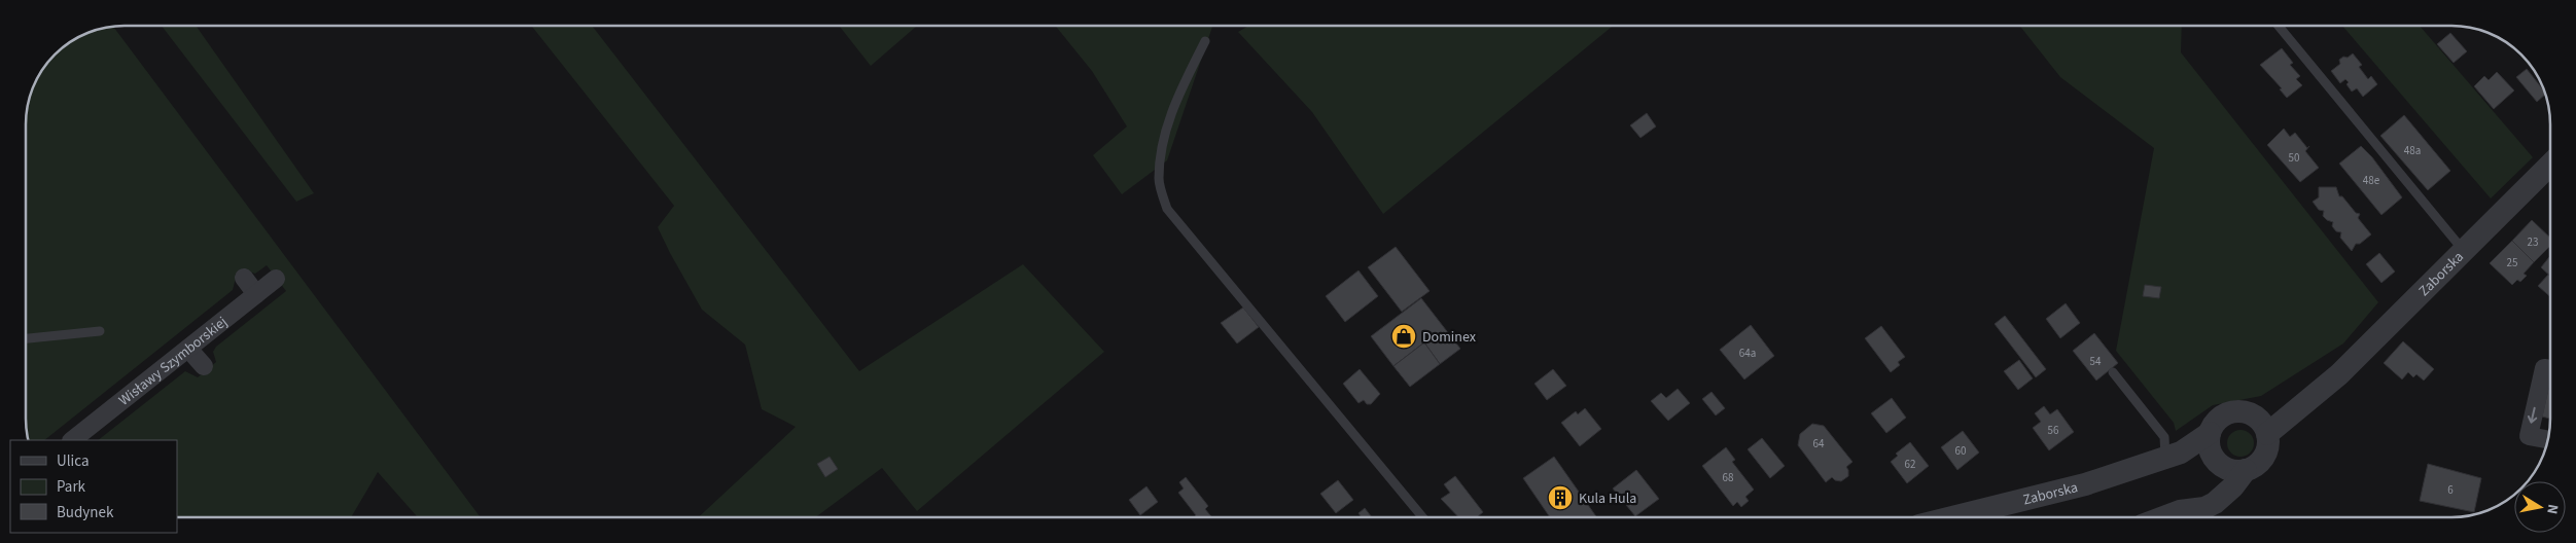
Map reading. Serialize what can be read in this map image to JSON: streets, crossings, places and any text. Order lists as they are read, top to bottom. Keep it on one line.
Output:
{"streets":{"street":["Zaborska","Wisławy Szymborskiej"]},"places":{"shop":["Dominex"],"building":["Kula Hula"]},"house_numbers":["48a","50","48e","23","25","64a","54","56","64","60","62","68","6"],"legend":["Ulica","Park","Budynek"],"north":"right"}
